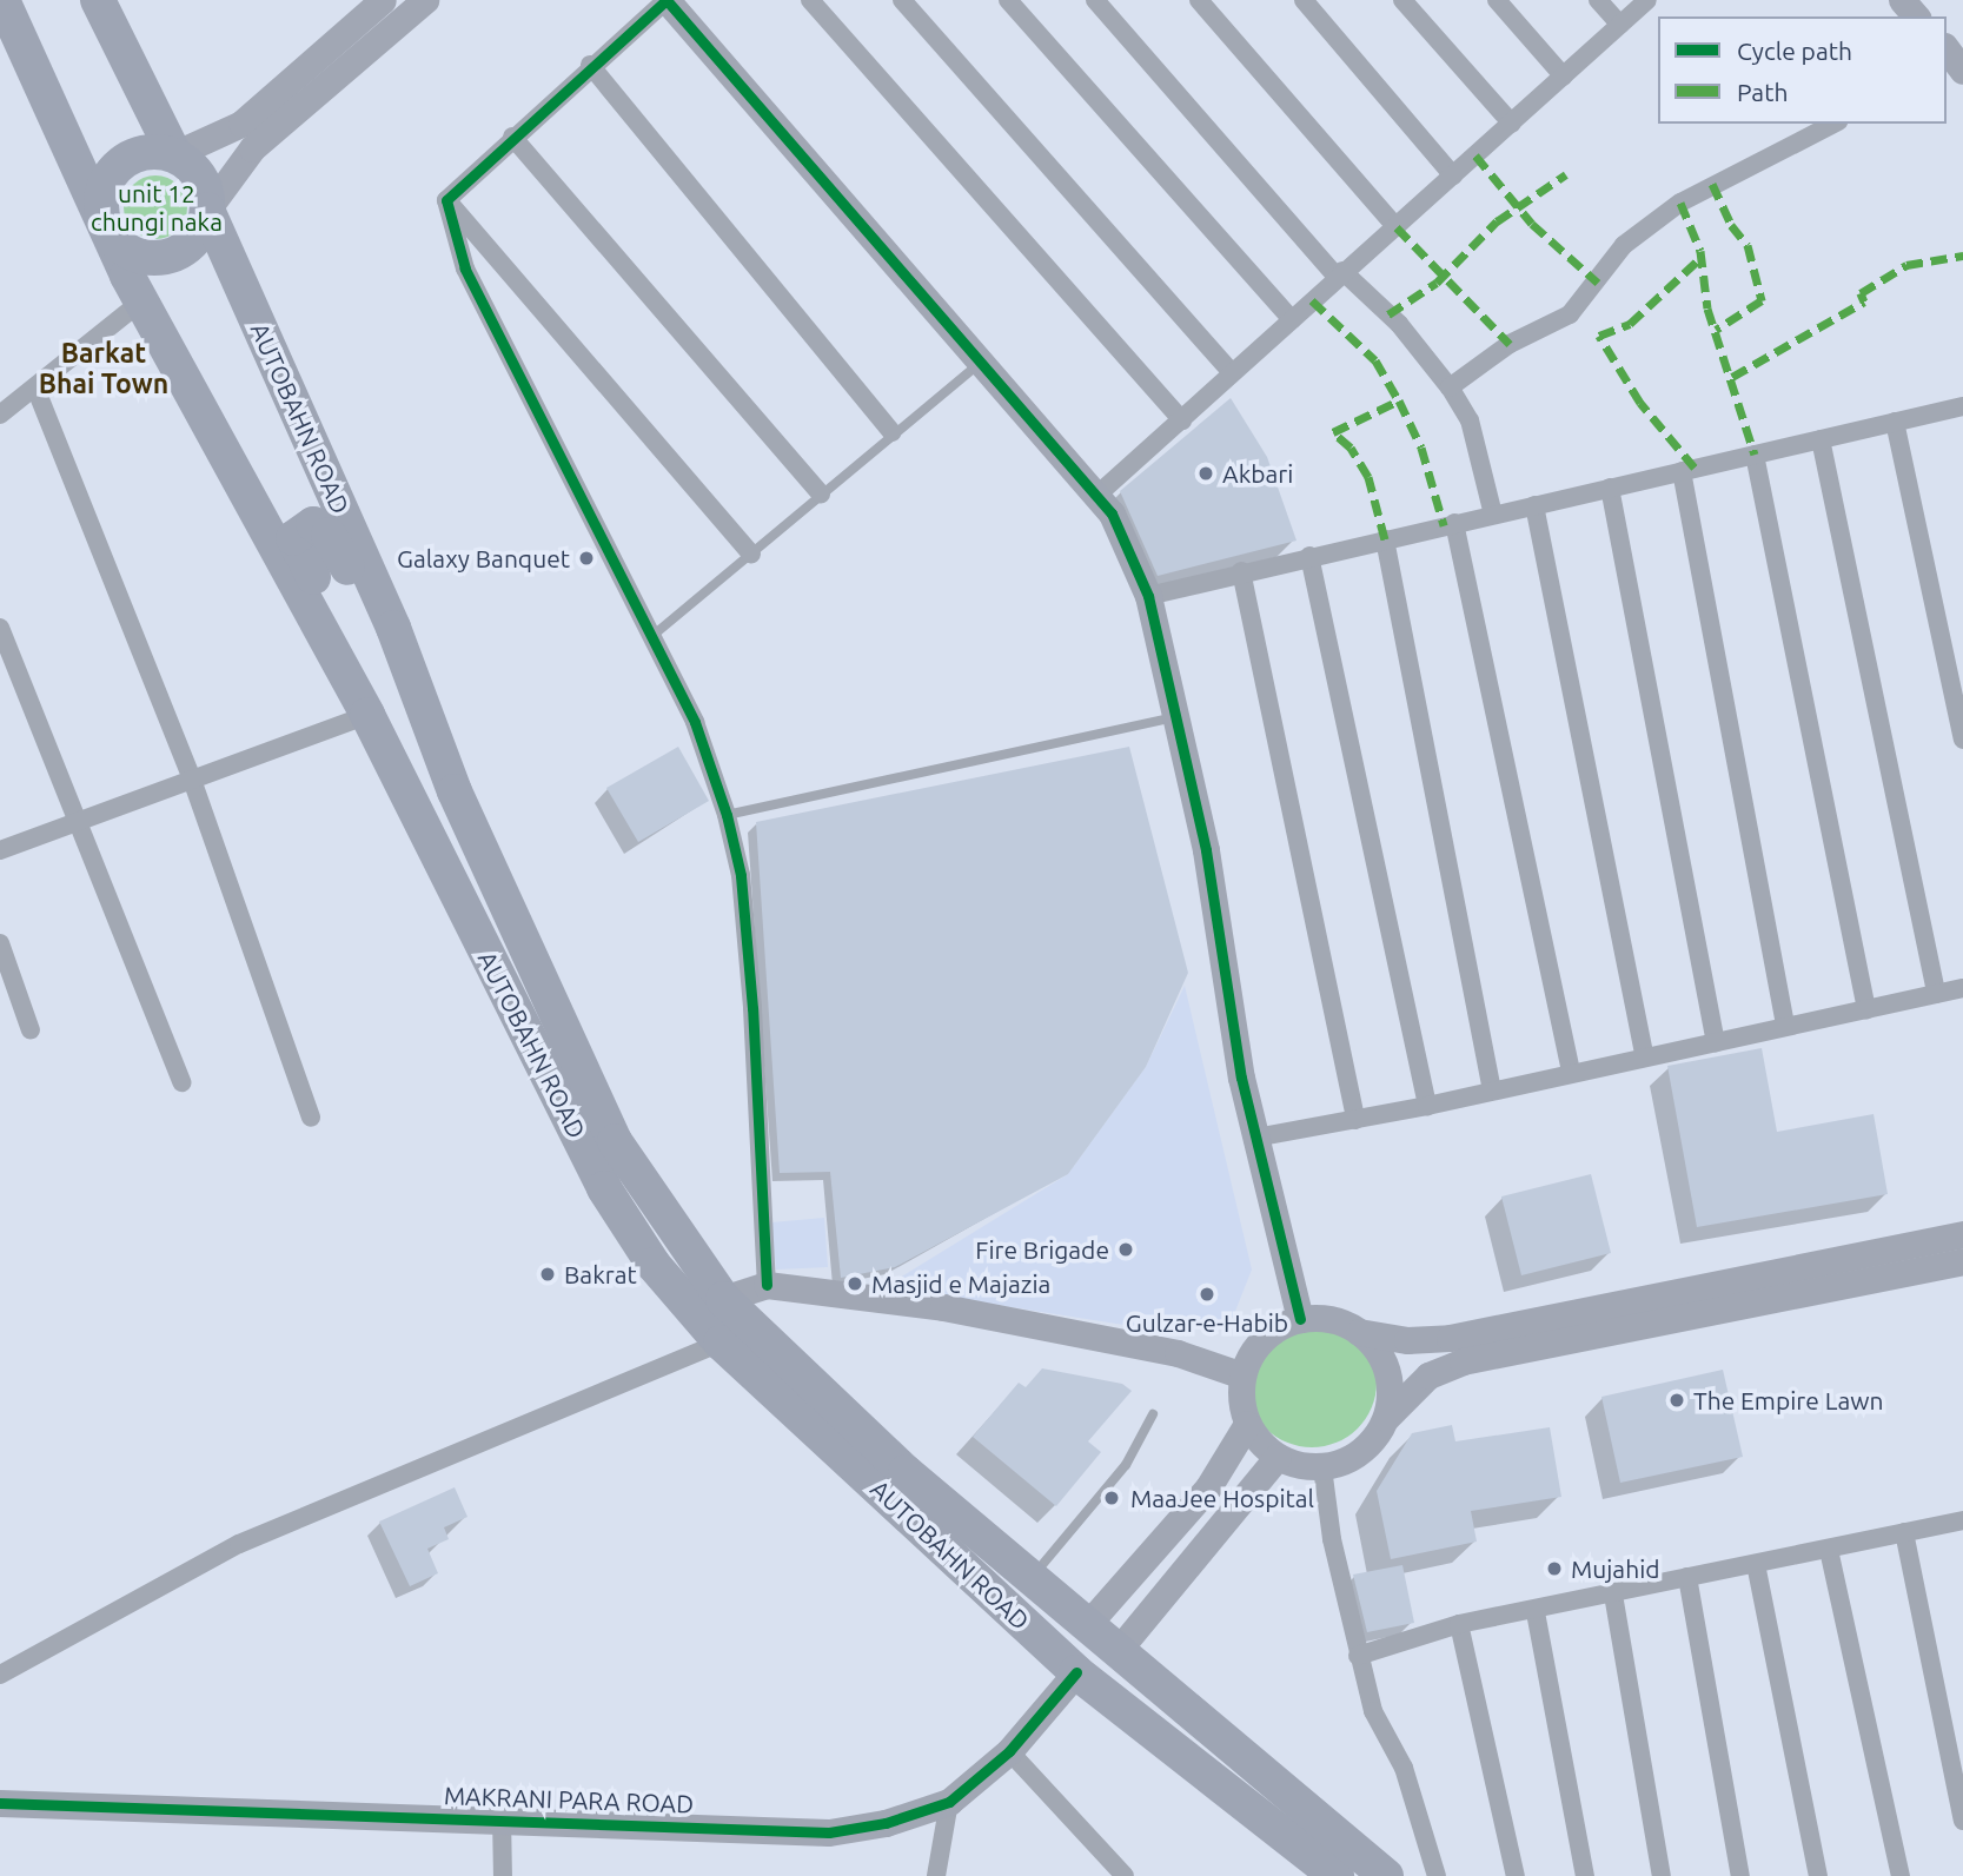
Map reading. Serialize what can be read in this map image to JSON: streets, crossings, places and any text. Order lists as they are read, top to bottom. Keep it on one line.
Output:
{"streets":{"highway":["AUTOBAHN ROAD"],"main road":["MAKRANI PARA ROAD"]},"crossings":[["AUTOBAHN ROAD","MAKRANI PARA ROAD"]],"districts":["Barkat Bhai Town"],"parks":["unit 12 chungi naka"],"places":["Akbari","Galaxy Banquet","Fire Brigade","Bakrat","Masjid e Majazia","Gulzar-e-Habib","The Empire Lawn","MaaJee Hospital","Mujahid"],"legend":["Cycle path","Path"]}
